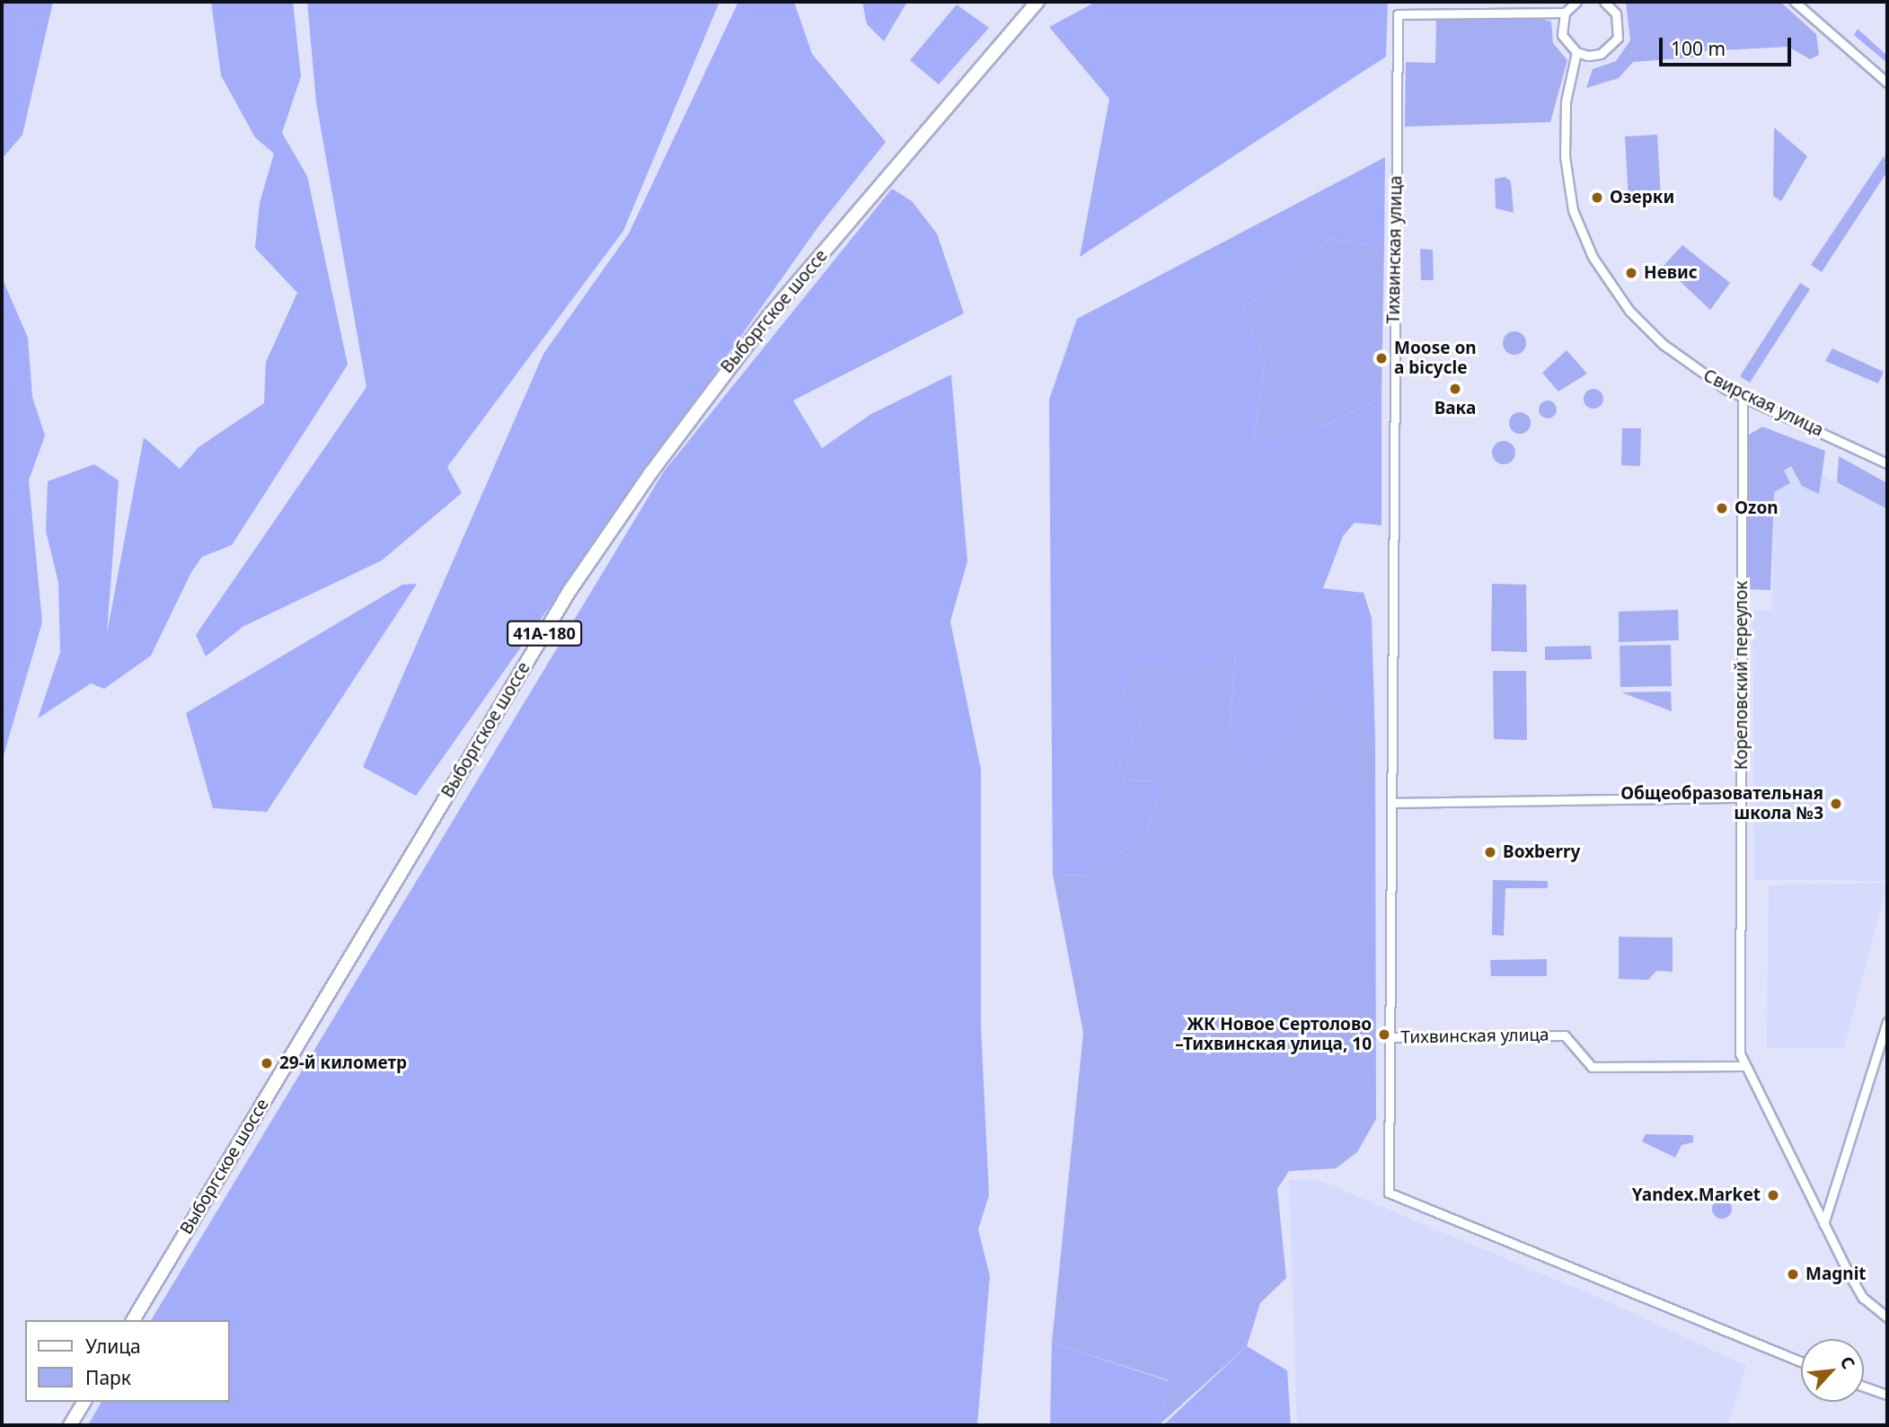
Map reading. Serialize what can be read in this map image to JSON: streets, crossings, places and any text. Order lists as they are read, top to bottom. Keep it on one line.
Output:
{"streets":{"main road":["Выборгское шоссе","41А-180"],"street":["Тихвинская улица","Свирская улица","Кореловский переулок"]},"crossings":[["Тихвинская улица","Кореловский переулок"],["Свирская улица","Кореловский переулок"]],"places":["Озерки","Невис","Moose on a bicycle","Вака","Ozon","Общеобразовательная школа №3","Boxberry","ЖК Новое Сертолово –Тихвинская улица, 10","29-й километр","Yandex.Market","Magnit"],"legend":["Улица","Парк"],"scale_bar":"100 m","north":"top right"}
